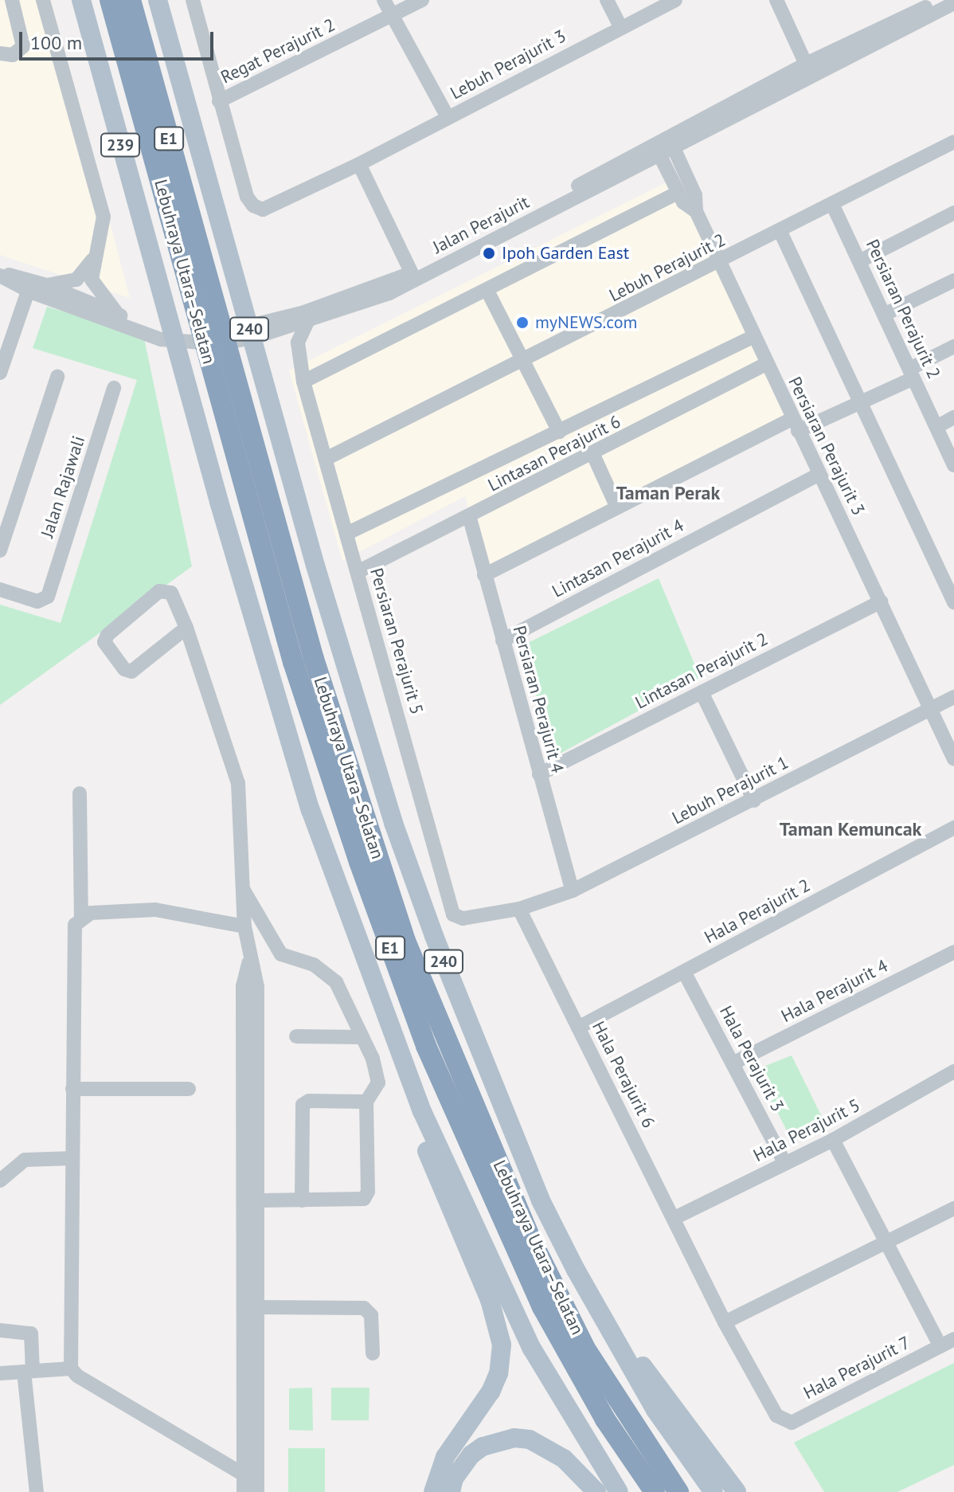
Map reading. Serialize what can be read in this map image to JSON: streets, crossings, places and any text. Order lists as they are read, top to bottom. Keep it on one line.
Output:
{"streets":{"highway":["E1","Lebuhraya Utara–Selatan"],"main road":["239","240"],"street":["Regat Perajurit 2","Lebuh Perajurit 3","Jalan Perajurit","Lebuh Perajurit 2","Persiaran Perajurit 2","Persiaran Perajurit 3","Lintasan Perajurit 6","Jalan Rajawali","Lintasan Perajurit 4","Persiaran Perajurit 5","Lintasan Perajurit 2","Persiaran Perajurit 4","Lebuh Perajurit 1","Hala Perajurit 2","Hala Perajurit 4","Hala Perajurit 3","Hala Perajurit 6","Hala Perajurit 5","Hala Perajurit 7"]},"crossings":[["Regat Perajurit 2","Lebuh Perajurit 3"],["Jalan Perajurit","Persiaran Perajurit 3"],["Jalan Perajurit","Persiaran Perajurit 5"],["Lebuh Perajurit 2","Persiaran Perajurit 2"],["Lebuh Perajurit 2","Persiaran Perajurit 3"],["Lebuh Perajurit 2","Persiaran Perajurit 5"],["Persiaran Perajurit 3","Lintasan Perajurit 6"],["Persiaran Perajurit 3","Lintasan Perajurit 4"],["Persiaran Perajurit 3","Lintasan Perajurit 2"],["Persiaran Perajurit 3","Lebuh Perajurit 1"],["Lintasan Perajurit 6","Persiaran Perajurit 5"],["Lintasan Perajurit 6","Persiaran Perajurit 4"],["Lintasan Perajurit 4","Persiaran Perajurit 4"],["Persiaran Perajurit 5","Lebuh Perajurit 1"],["Persiaran Perajurit 5","Hala Perajurit 6"],["Lintasan Perajurit 2","Persiaran Perajurit 4"],["Persiaran Perajurit 4","Lebuh Perajurit 1"],["Lebuh Perajurit 1","Hala Perajurit 6"],["Hala Perajurit 2","Hala Perajurit 3"],["Hala Perajurit 2","Hala Perajurit 6"],["Hala Perajurit 4","Hala Perajurit 3"],["Hala Perajurit 3","Hala Perajurit 5"],["Hala Perajurit 6","Hala Perajurit 5"],["Hala Perajurit 6","Hala Perajurit 7"]],"districts":["Taman Perak","Taman Kemuncak"],"places":["Ipoh Garden East","myNEWS.com"],"scale_bar":"100 m"}
